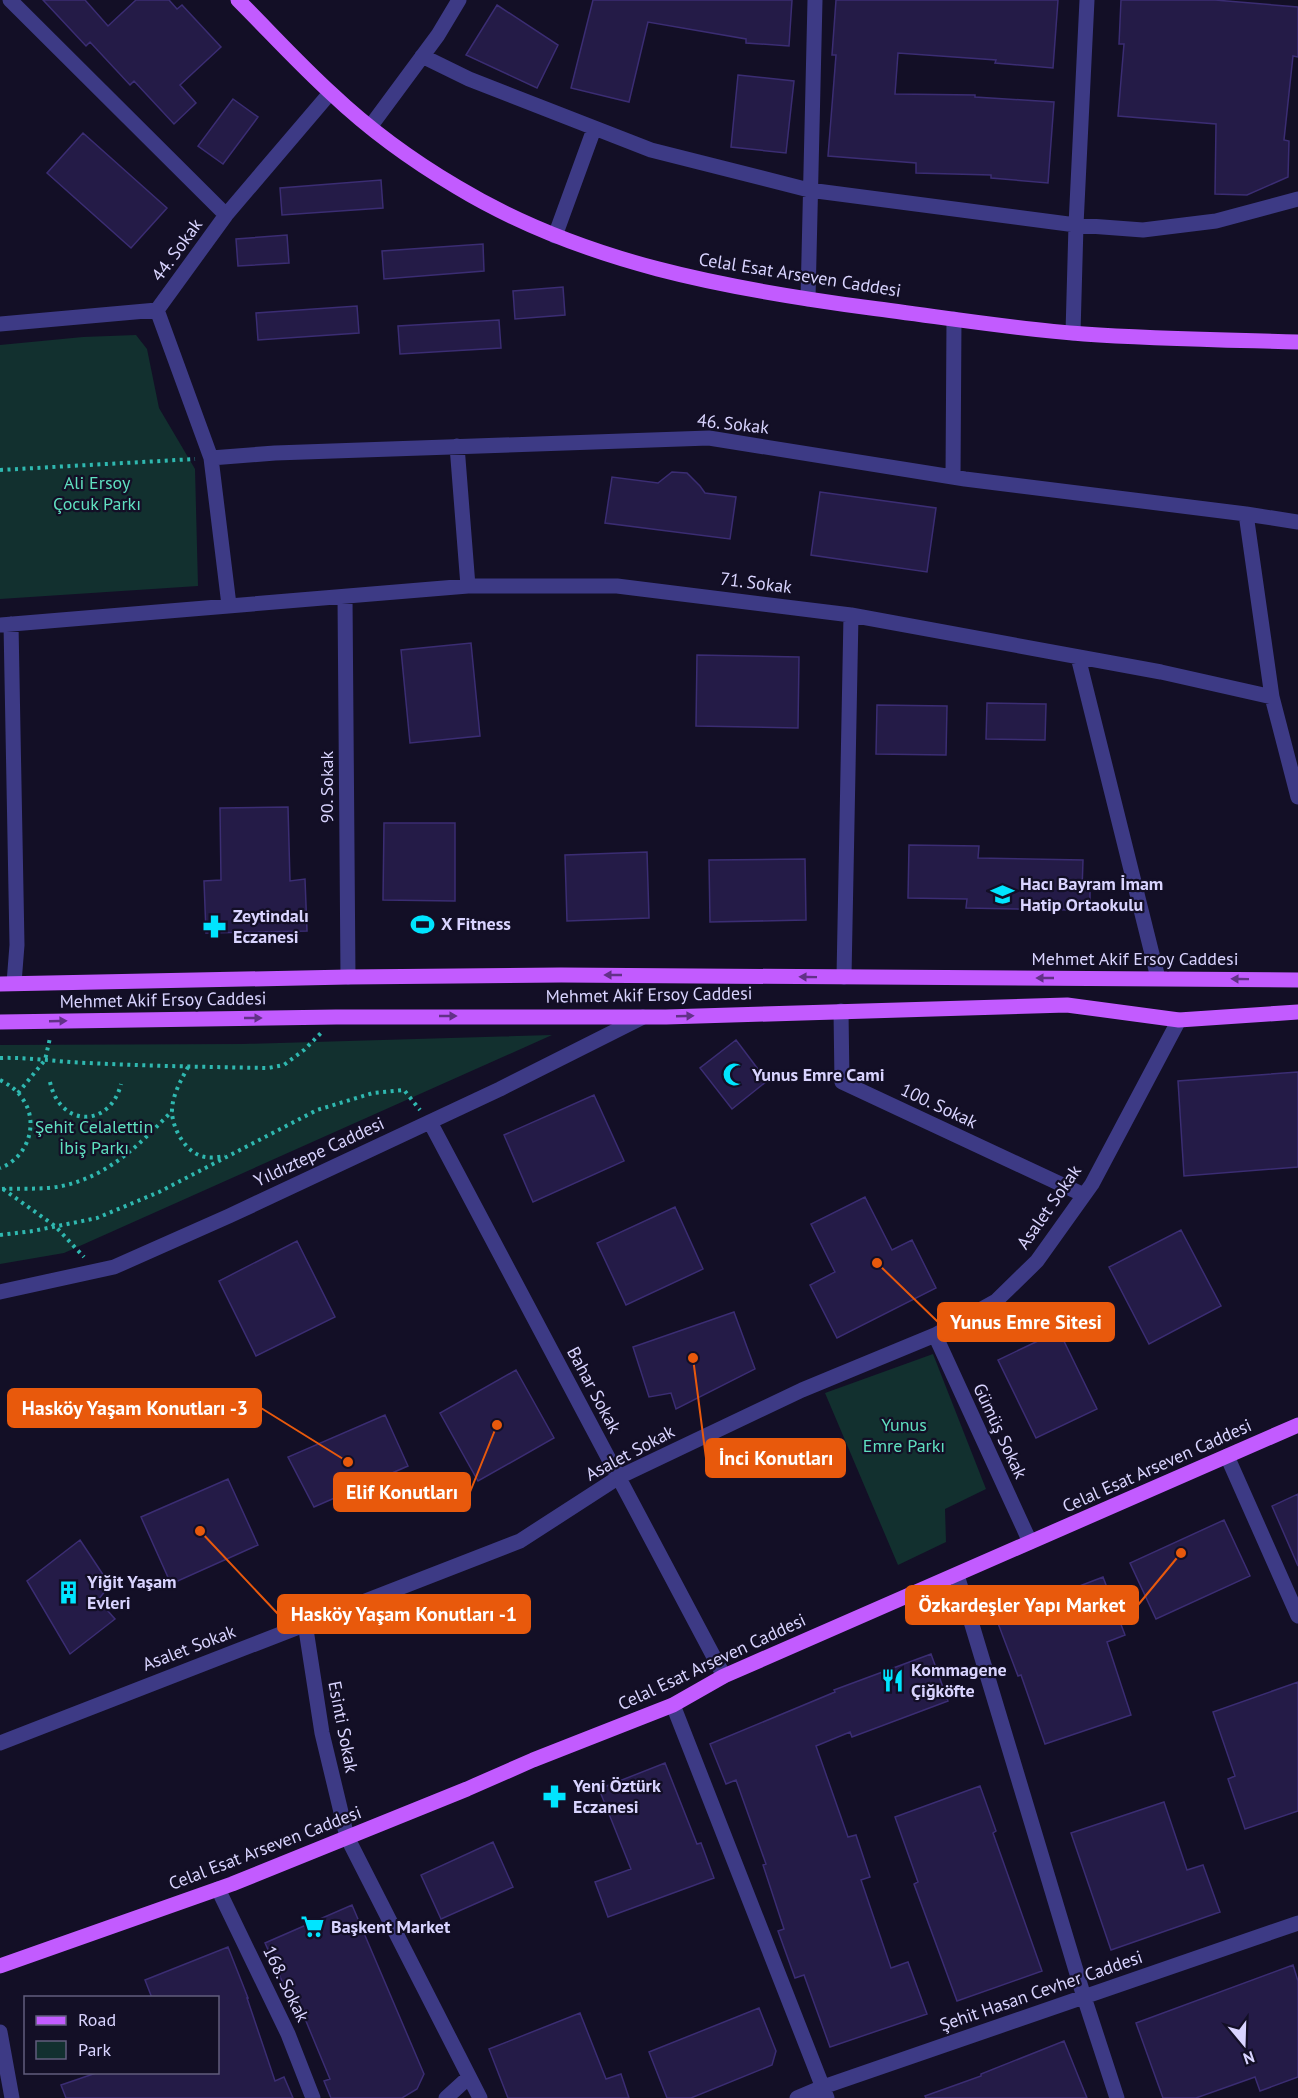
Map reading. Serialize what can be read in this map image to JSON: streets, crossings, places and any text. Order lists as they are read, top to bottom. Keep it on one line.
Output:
{"streets":{"main road":["Celal Esat Arseven Caddesi","Mehmet Akif Ersoy Caddesi"],"street":["44. Sokak","46. Sokak","71. Sokak","90. Sokak","100. Sokak","Yıldıztepe Caddesi","Asalet Sokak","Bahar Sokak","Gümüş Sokak","Esinti Sokak","168. Sokak","Şehit Hasan Cevher Caddesi"]},"crossings":[["44. Sokak","Celal Esat Arseven Caddesi"],["Celal Esat Arseven Caddesi","Bahar Sokak"],["Celal Esat Arseven Caddesi","Gümüş Sokak"],["Celal Esat Arseven Caddesi","Esinti Sokak"],["Celal Esat Arseven Caddesi","168. Sokak"],["71. Sokak","90. Sokak"],["90. Sokak","Mehmet Akif Ersoy Caddesi"],["Mehmet Akif Ersoy Caddesi","100. Sokak"],["Mehmet Akif Ersoy Caddesi","Yıldıztepe Caddesi"],["Mehmet Akif Ersoy Caddesi","Asalet Sokak"],["100. Sokak","Asalet Sokak"],["Yıldıztepe Caddesi","Bahar Sokak"],["Asalet Sokak","Bahar Sokak"],["Asalet Sokak","Gümüş Sokak"],["Asalet Sokak","Esinti Sokak"]],"parks":["Ali Ersoy Çocuk Parkı","Şehit Celalettin İbiş Parkı","Yunus Emre Parkı"],"places":{"school or university":["Hacı Bayram İmam Hatip Ortaokulu"],"sports":["X Fitness"],"pharmacy":["Zeytindalı Eczanesi","Yeni Öztürk Eczanesi"],"mosque":["Yunus Emre Cami"],"other":["Yunus Emre Sitesi","İnci Konutları","Elif Konutları","Hasköy Yaşam Konutları -3","Hasköy Yaşam Konutları -1","Özkardeşler Yapı Market"],"building":["Yiğit Yaşam Evleri"],"restaurant":["Kommagene Çiğköfte"],"supermarket":["Başkent Market"]},"legend":["Road","Park"],"north":"bottom"}
